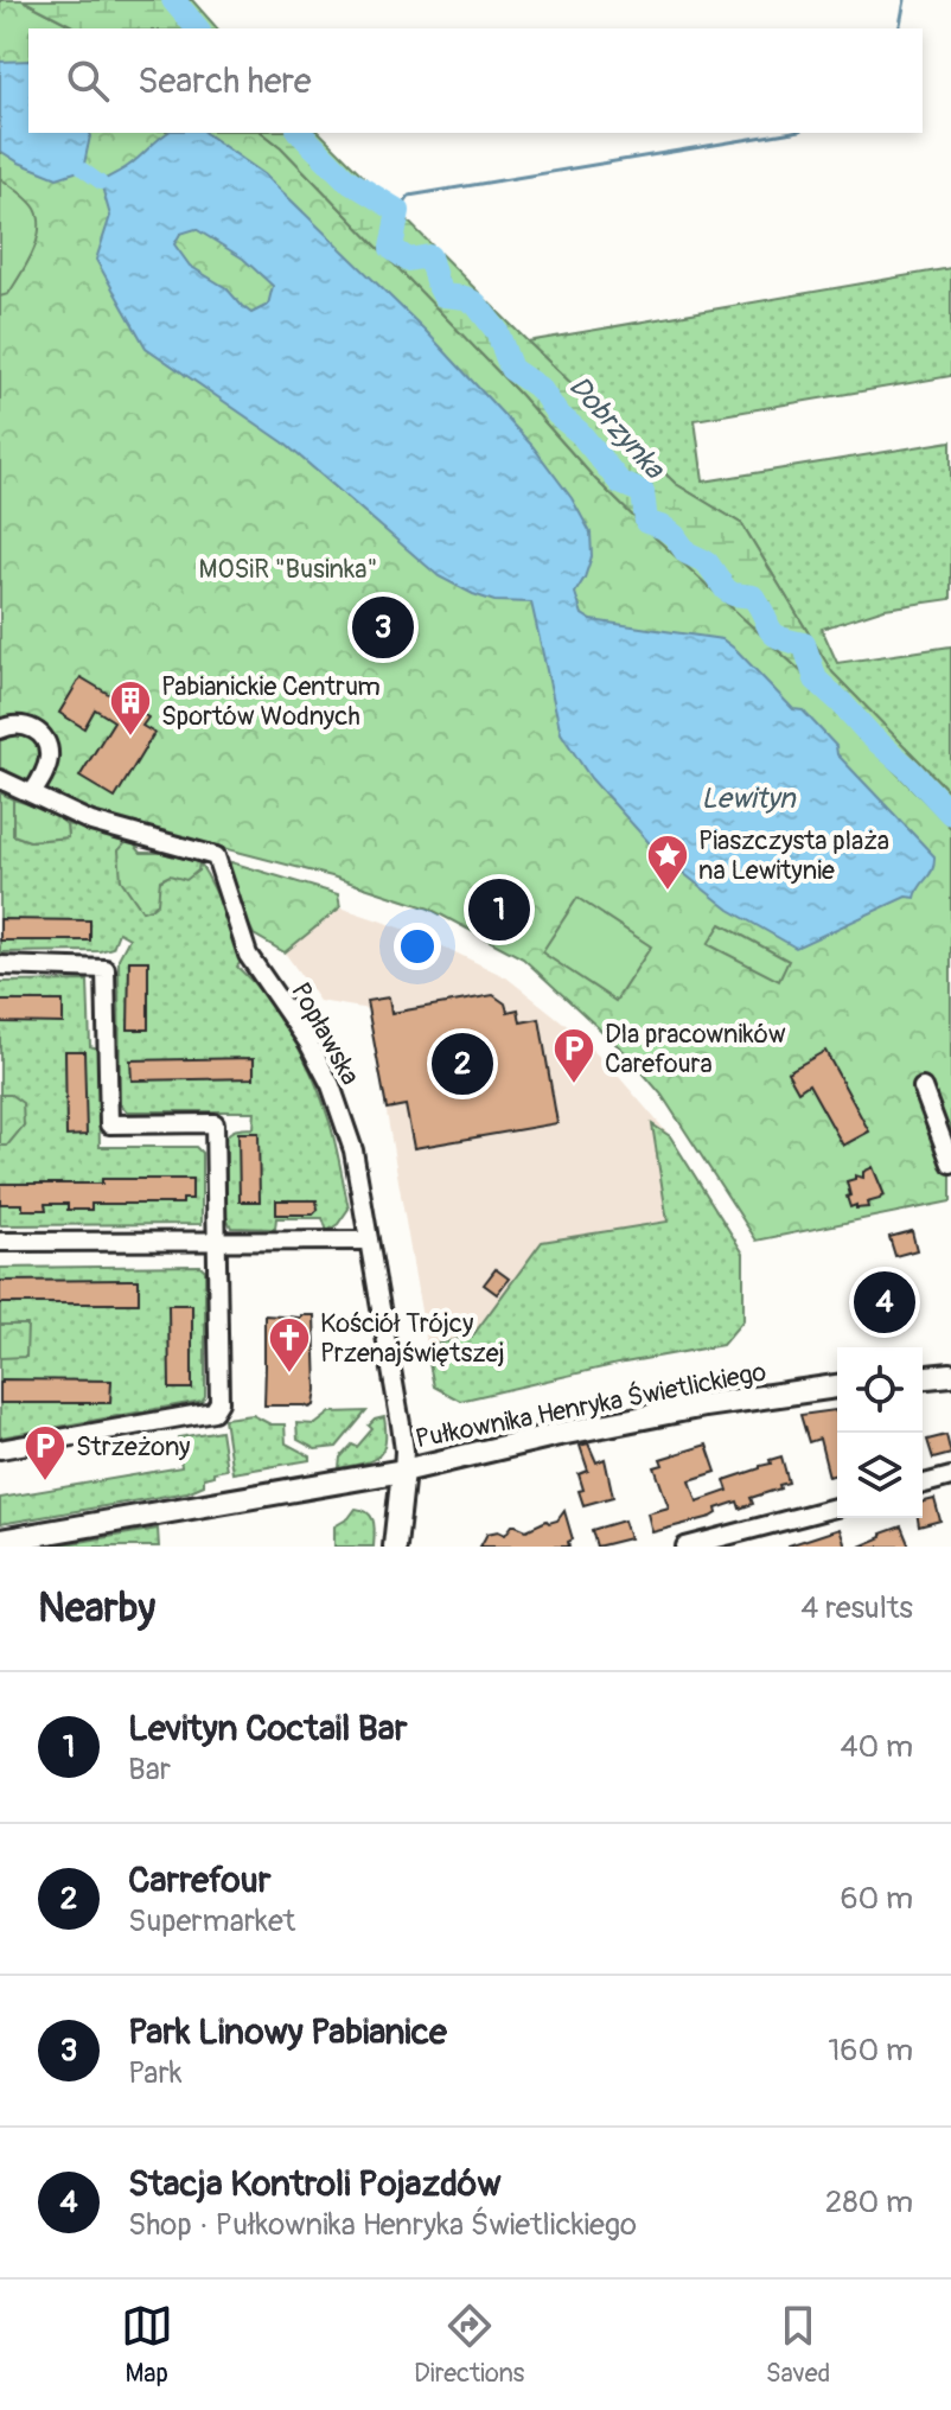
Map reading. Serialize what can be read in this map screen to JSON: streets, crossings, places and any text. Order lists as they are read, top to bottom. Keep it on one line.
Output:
{"streets":{"street":["Popławska","Pułkownika Henryka Świetlickiego"]},"crossings":[["Popławska","Pułkownika Henryka Świetlickiego"]],"water":["Dobrzynka","Lewityn"],"parks":["MOSiR \"Businka\""],"places":{"building":["Pabianickie Centrum Sportów Wodnych"],"place":["Piaszczysta plaża na Lewitynie"],"parking":["Dla pracowników Carefoura","Strzeżony"],"church":["Kościół Trójcy Przenajświętszej"]},"page":{"search":"Search here","pins":["3","1","2","4"],"heading":["Nearby","4 results"],"list":[{"mark":"1","name":"Levityn Coctail Bar","note":"Bar","value":"40 m"},{"mark":"2","name":"Carrefour","note":"Supermarket","value":"60 m"},{"mark":"3","name":"Park Linowy Pabianice","note":"Park","value":"160 m"},{"mark":"4","name":"Stacja Kontroli Pojazdów","note":"Shop · Pułkownika Henryka Świetlickiego","value":"280 m"}],"nav":["Map","Directions","Saved"]}}
